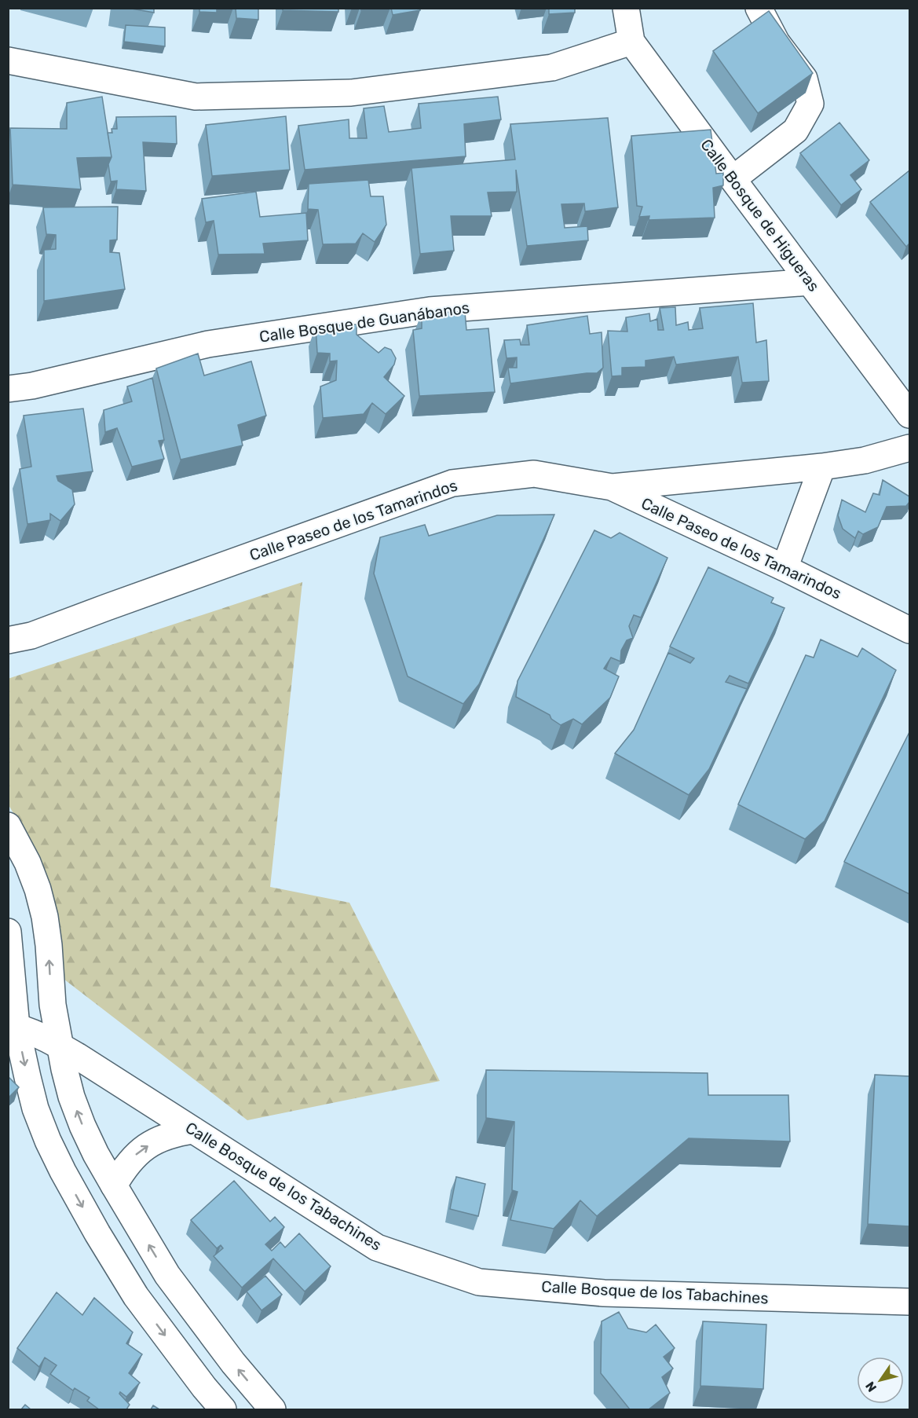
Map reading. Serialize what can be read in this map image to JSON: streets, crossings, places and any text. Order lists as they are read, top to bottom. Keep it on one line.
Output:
{"streets":{"street":["Calle Bosque de Higueras","Calle Bosque de Guanábanos","Calle Paseo de los Tamarindos","Calle Bosque de los Tabachines"]},"crossings":[["Calle Bosque de Higueras","Calle Bosque de Guanábanos"]],"north":"bottom left"}
